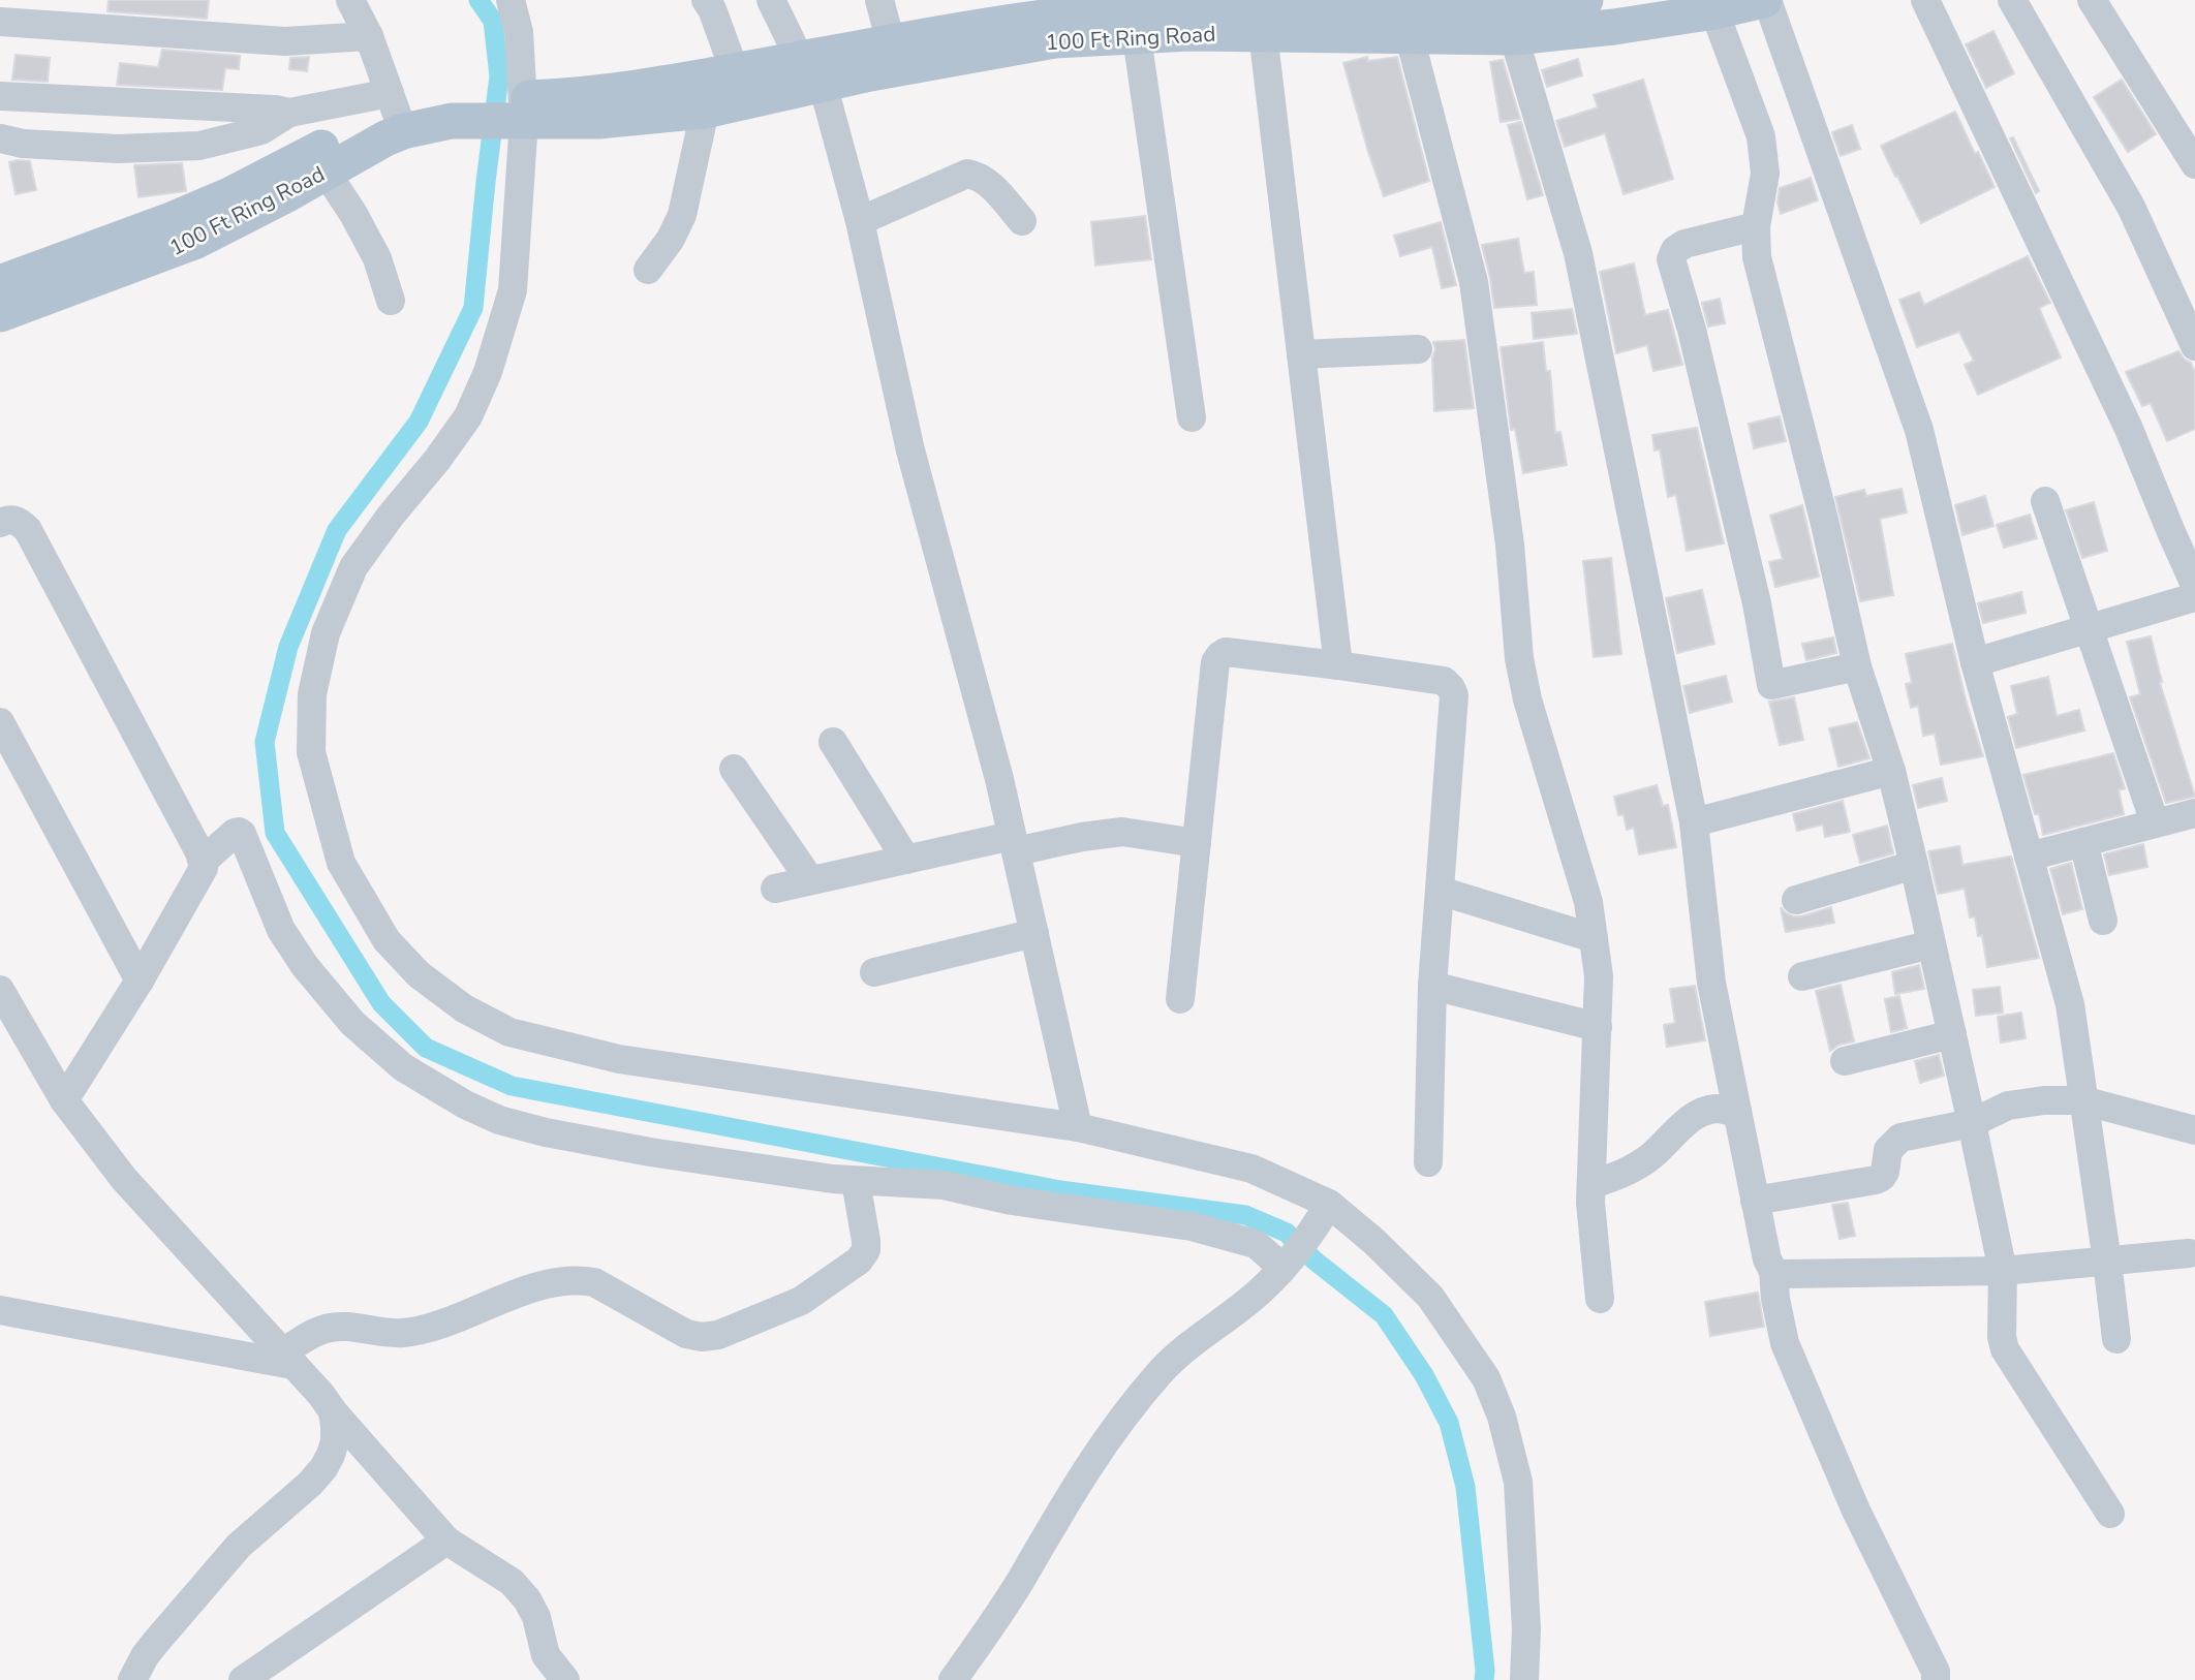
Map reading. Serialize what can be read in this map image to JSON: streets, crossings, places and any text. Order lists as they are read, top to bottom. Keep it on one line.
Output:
{"streets":{"main road":["100 Ft Ring Road"]}}
